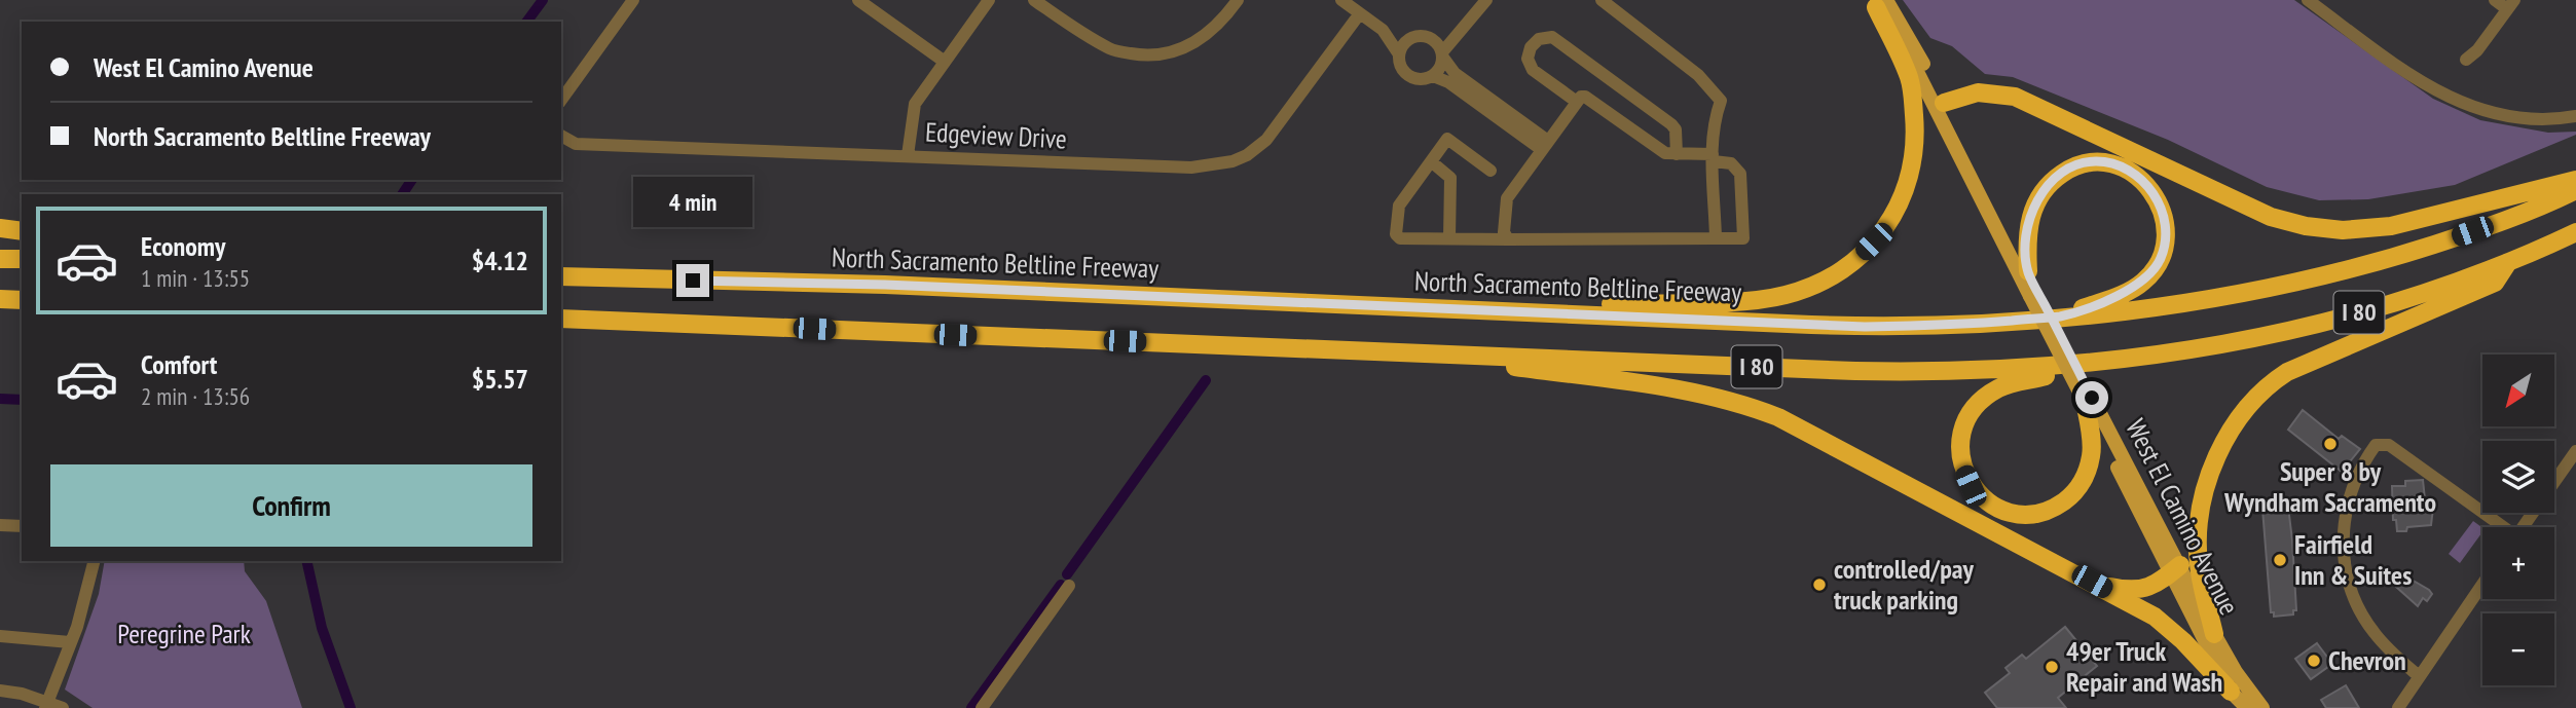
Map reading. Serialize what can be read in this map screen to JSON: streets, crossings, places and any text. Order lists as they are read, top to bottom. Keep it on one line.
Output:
{"streets":{"highway":["North Sacramento Beltline Freeway","I 80"],"main road":["West El Camino Avenue"],"street":["Edgeview Drive"]},"parks":["Peregrine Park"],"places":["Super 8 by Wyndham Sacramento","Fairfield Inn & Suites","controlled/pay truck parking","Chevron","49er Truck Repair and Wash"],"north":"bottom left","page":{"banner":["West El Camino Avenue","North Sacramento Beltline Freeway"],"bubble":"4 min","list":[{"name":"Economy","note":"1 min · 13:55","value":"$4.12"},{"name":"Comfort","note":"2 min · 13:56","value":"$5.57"}],"map_buttons":["+","−"],"buttons":"Confirm"}}
